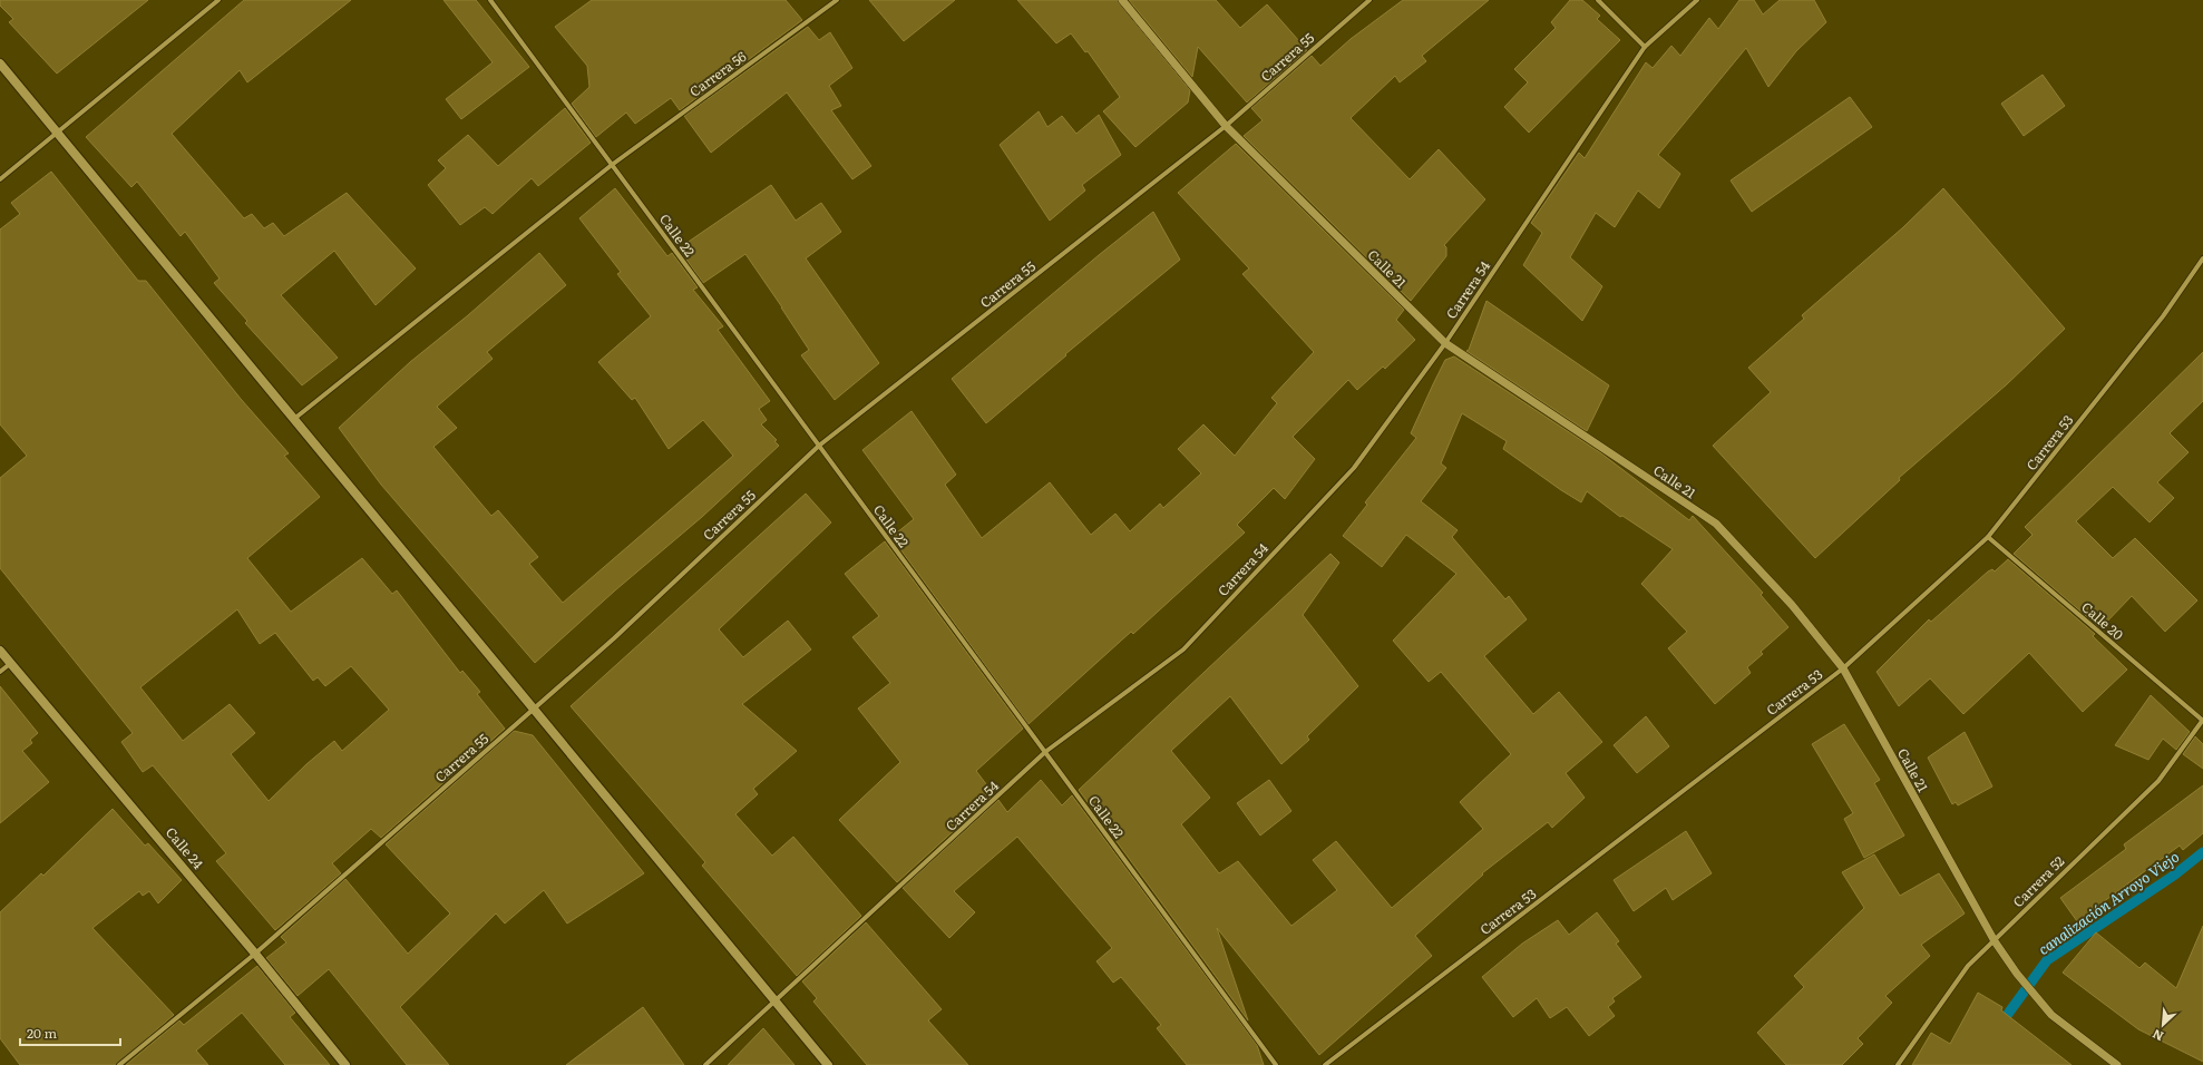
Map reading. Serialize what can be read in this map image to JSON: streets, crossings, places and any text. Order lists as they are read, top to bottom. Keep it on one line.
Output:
{"streets":{"main road":["Calle 24"],"street":["Carrera 55","Carrera 56","Calle 22","Calle 21","Carrera 54","Carrera 53","Calle 20","Carrera 52"]},"crossings":[["Carrera 55","Calle 22"],["Carrera 55","Calle 21"],["Carrera 55","Calle 24"],["Carrera 56","Calle 22"],["Calle 22","Carrera 54"],["Calle 21","Carrera 54"],["Calle 21","Carrera 53"],["Calle 21","Carrera 52"],["Carrera 53","Calle 20"],["Calle 20","Carrera 52"]],"water":["canalización Arroyo Viejo"],"scale_bar":"20 m","north":"bottom left"}
